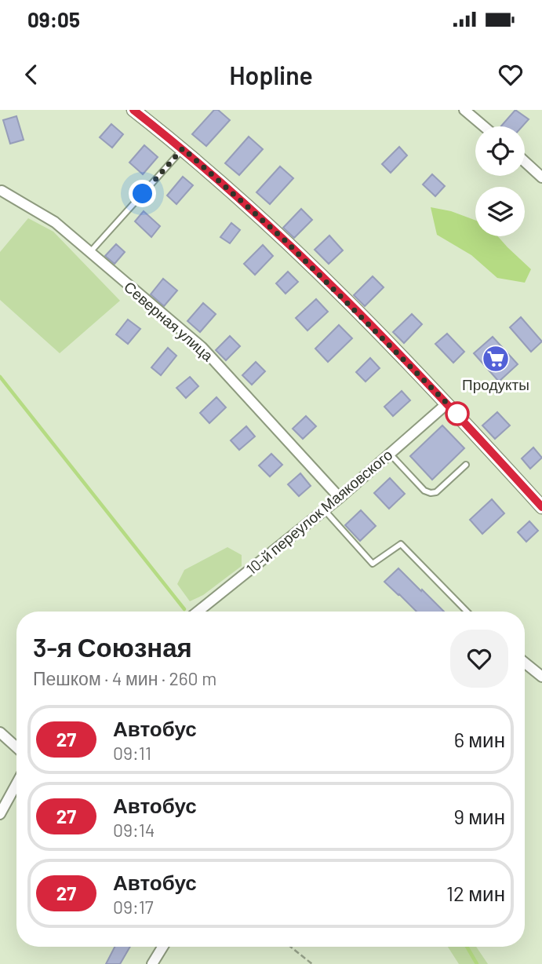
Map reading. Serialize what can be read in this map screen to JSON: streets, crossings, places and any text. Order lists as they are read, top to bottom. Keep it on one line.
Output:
{"streets":{"street":["Северная улица","10-й переулок Маяковского"]},"crossings":[["Северная улица","10-й переулок Маяковского"]],"places":{"supermarket":["Продукты"]},"lines":["bus line 27"],"page":{"status":"09:05","header":"Hopline","heading":["3-я Союзная","Пешком · 4 мин · 260 m"],"list":[{"mark":"27","name":"Автобус","note":"09:11","value":"6 мин"},{"mark":"27","name":"Автобус","note":"09:14","value":"9 мин"},{"mark":"27","name":"Автобус","note":"09:17","value":"12 мин"}]}}
